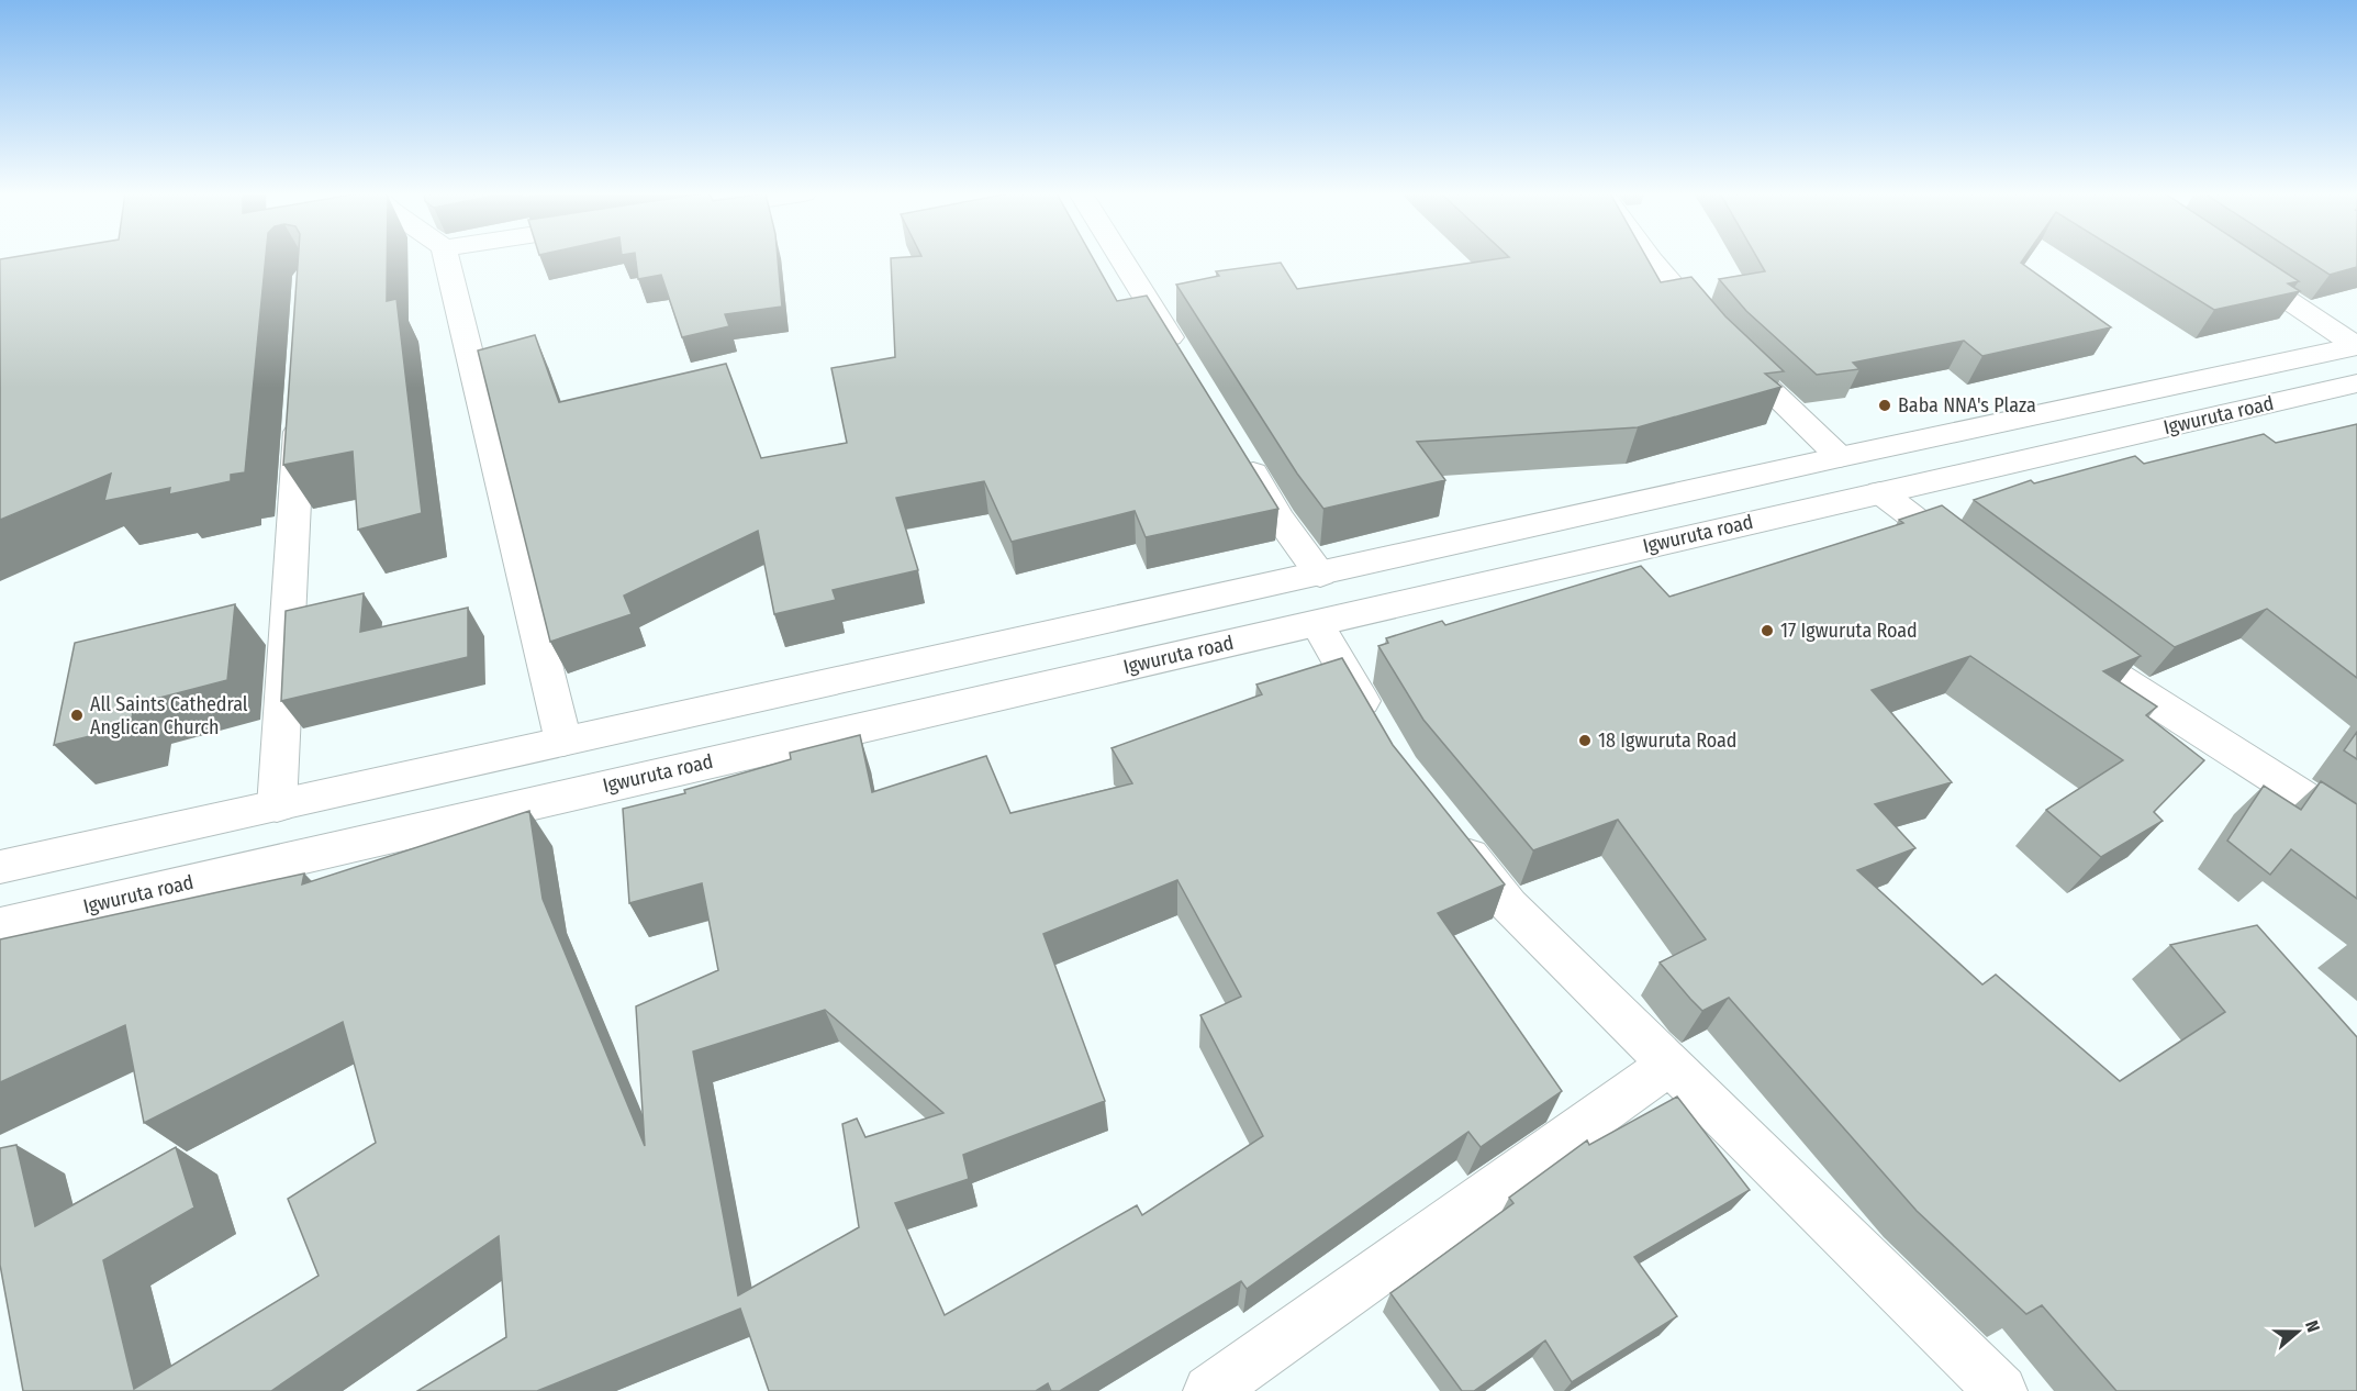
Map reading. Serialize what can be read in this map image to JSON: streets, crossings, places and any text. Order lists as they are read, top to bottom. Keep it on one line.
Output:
{"streets":{"street":["Igwuruta road"]},"places":["Baba NNA's Plaza","17 Igwuruta Road","All Saints Cathedral Anglican Church","18 Igwuruta Road"],"north":"right"}
